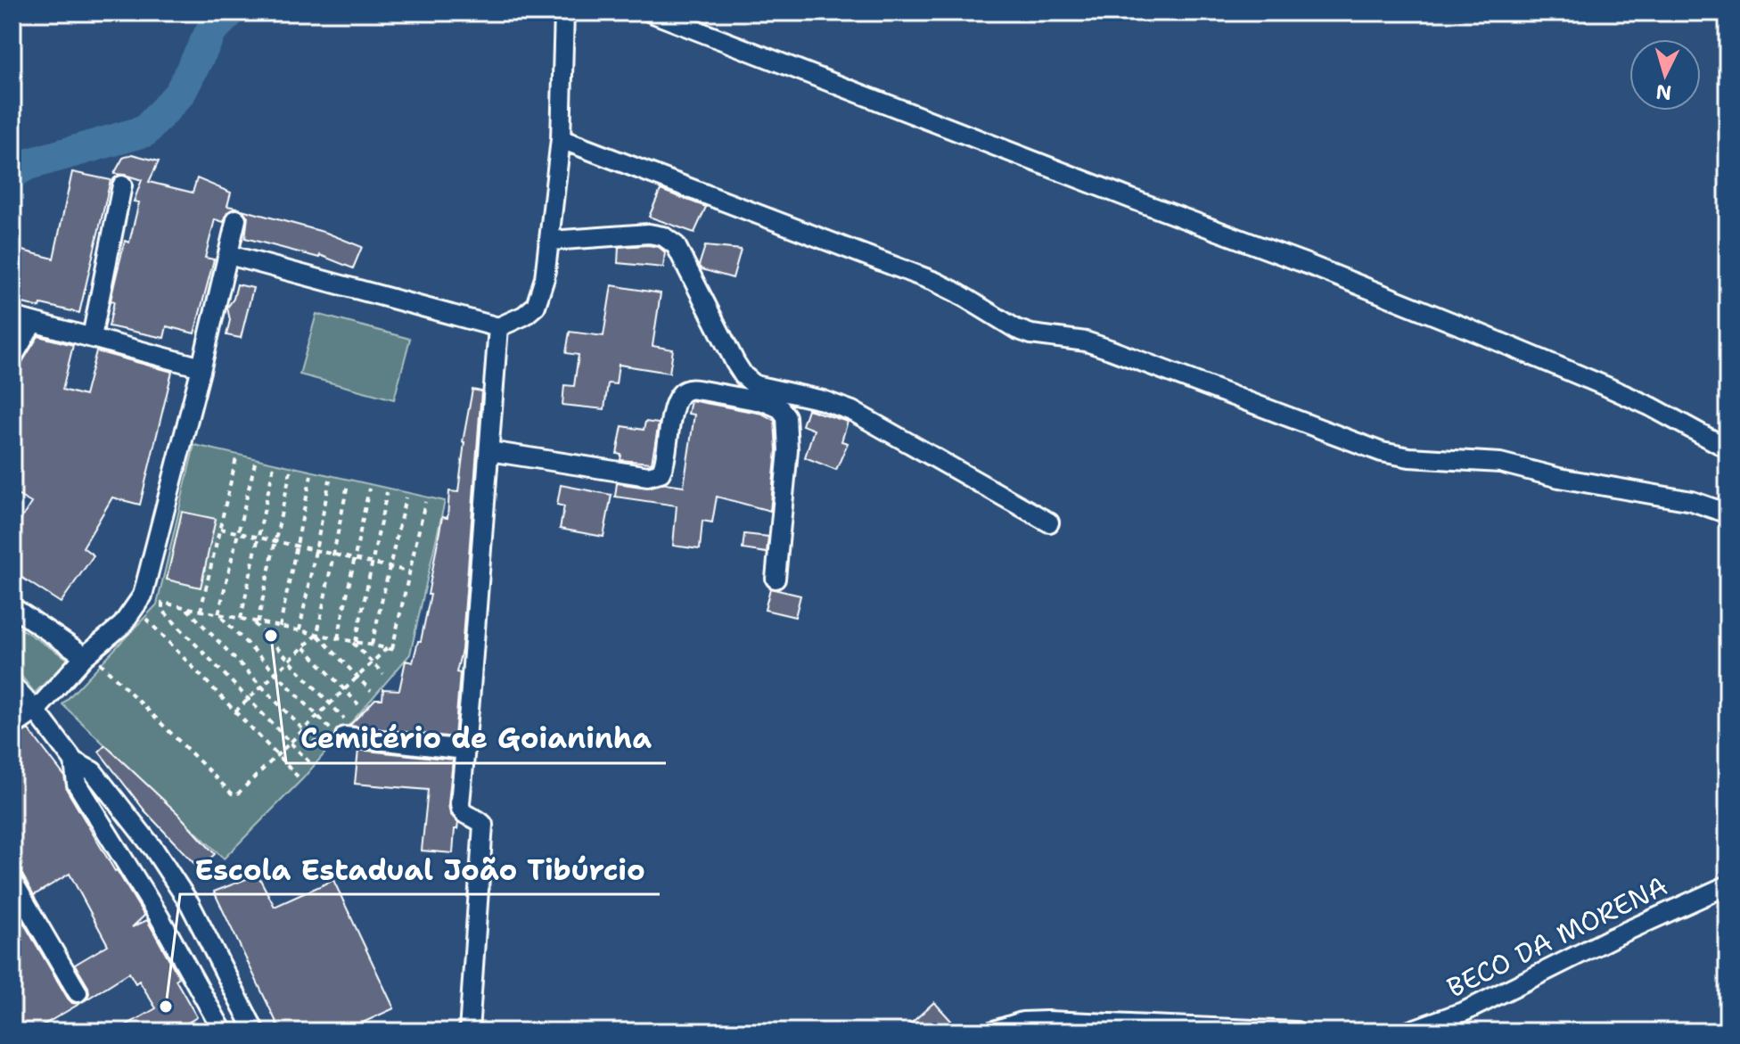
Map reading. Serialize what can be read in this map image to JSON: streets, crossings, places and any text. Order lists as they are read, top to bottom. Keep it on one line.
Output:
{"streets":{"street":["BECO DA MORENA"]},"places":["Cemitério de Goianinha","Escola Estadual João Tibúrcio"],"north":"bottom"}
